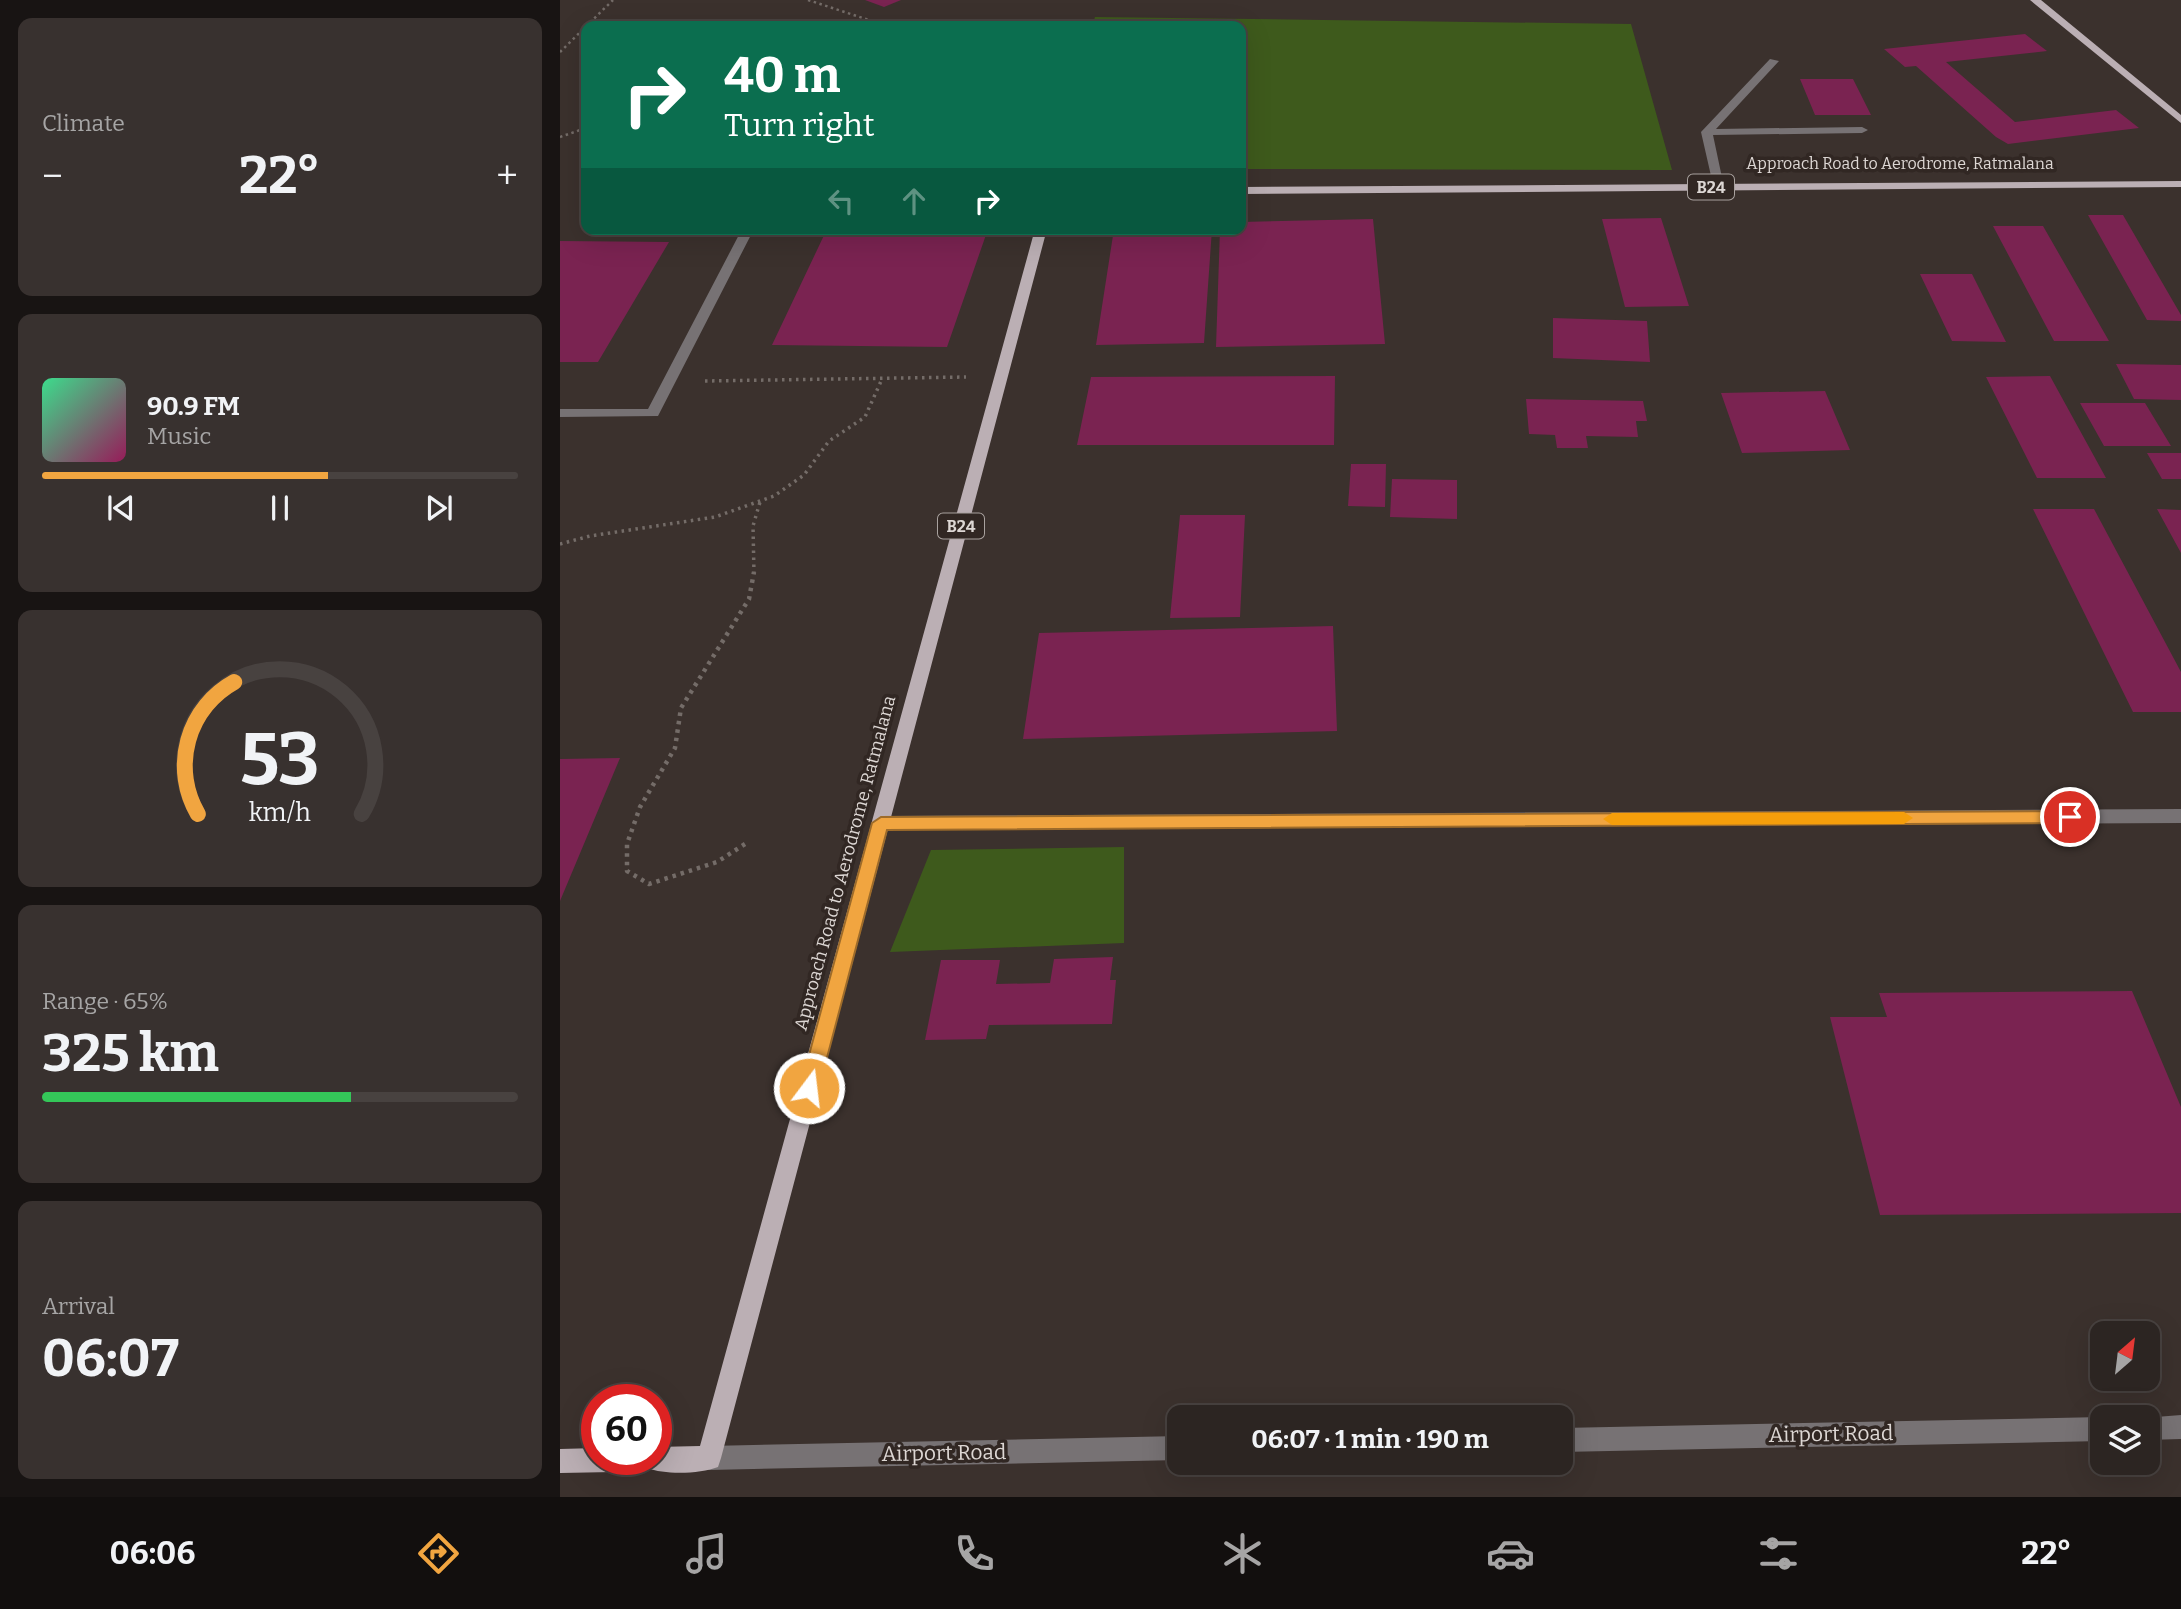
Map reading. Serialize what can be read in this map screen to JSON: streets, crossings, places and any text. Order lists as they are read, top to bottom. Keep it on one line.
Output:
{"streets":{"main road":["Approach Road to Aerodrome, Ratmalana","B24"],"street":["Airport Road"]},"crossings":[["Approach Road to Aerodrome, Ratmalana","Airport Road"]],"north":"top right","page":{"tile":["Climate",["Range · 65%","325 km"],["Arrival","06:07"]],"turn":["40 m","Turn right"],"heat":["−","22°","+"],"song":["90.9 FM","Music"],"limit":"60","trip":"06:07 · 1 min · 190 m","tabs":["06:06","22°"],"gauge":["53","km/h"]}}
